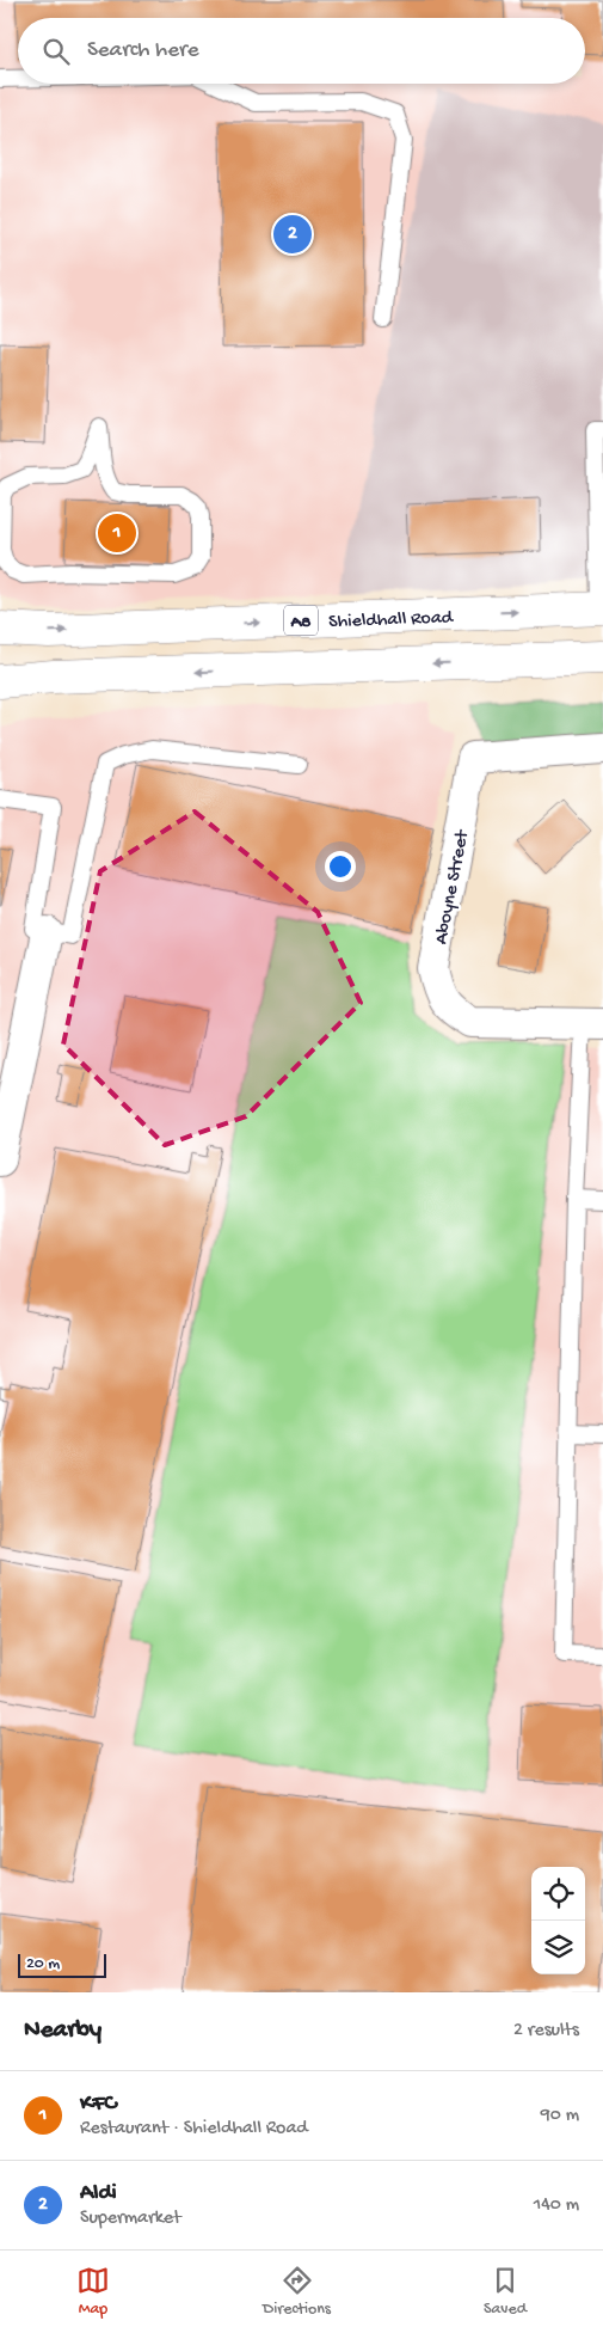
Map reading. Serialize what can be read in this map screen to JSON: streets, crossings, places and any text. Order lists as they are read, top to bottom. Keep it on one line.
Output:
{"streets":{"main road":["Shieldhall Road","A8"],"street":["Aboyne Street"]},"scale_bar":"20 m","page":{"search":"Search here","pins":["2","1"],"scale":"20 m","heading":["Nearby","2 results"],"list":[{"mark":"1","name":"KFC","note":"Restaurant · Shieldhall Road","value":"90 m"},{"mark":"2","name":"Aldi","note":"Supermarket","value":"140 m"}],"nav":["Map","Directions","Saved"]}}
